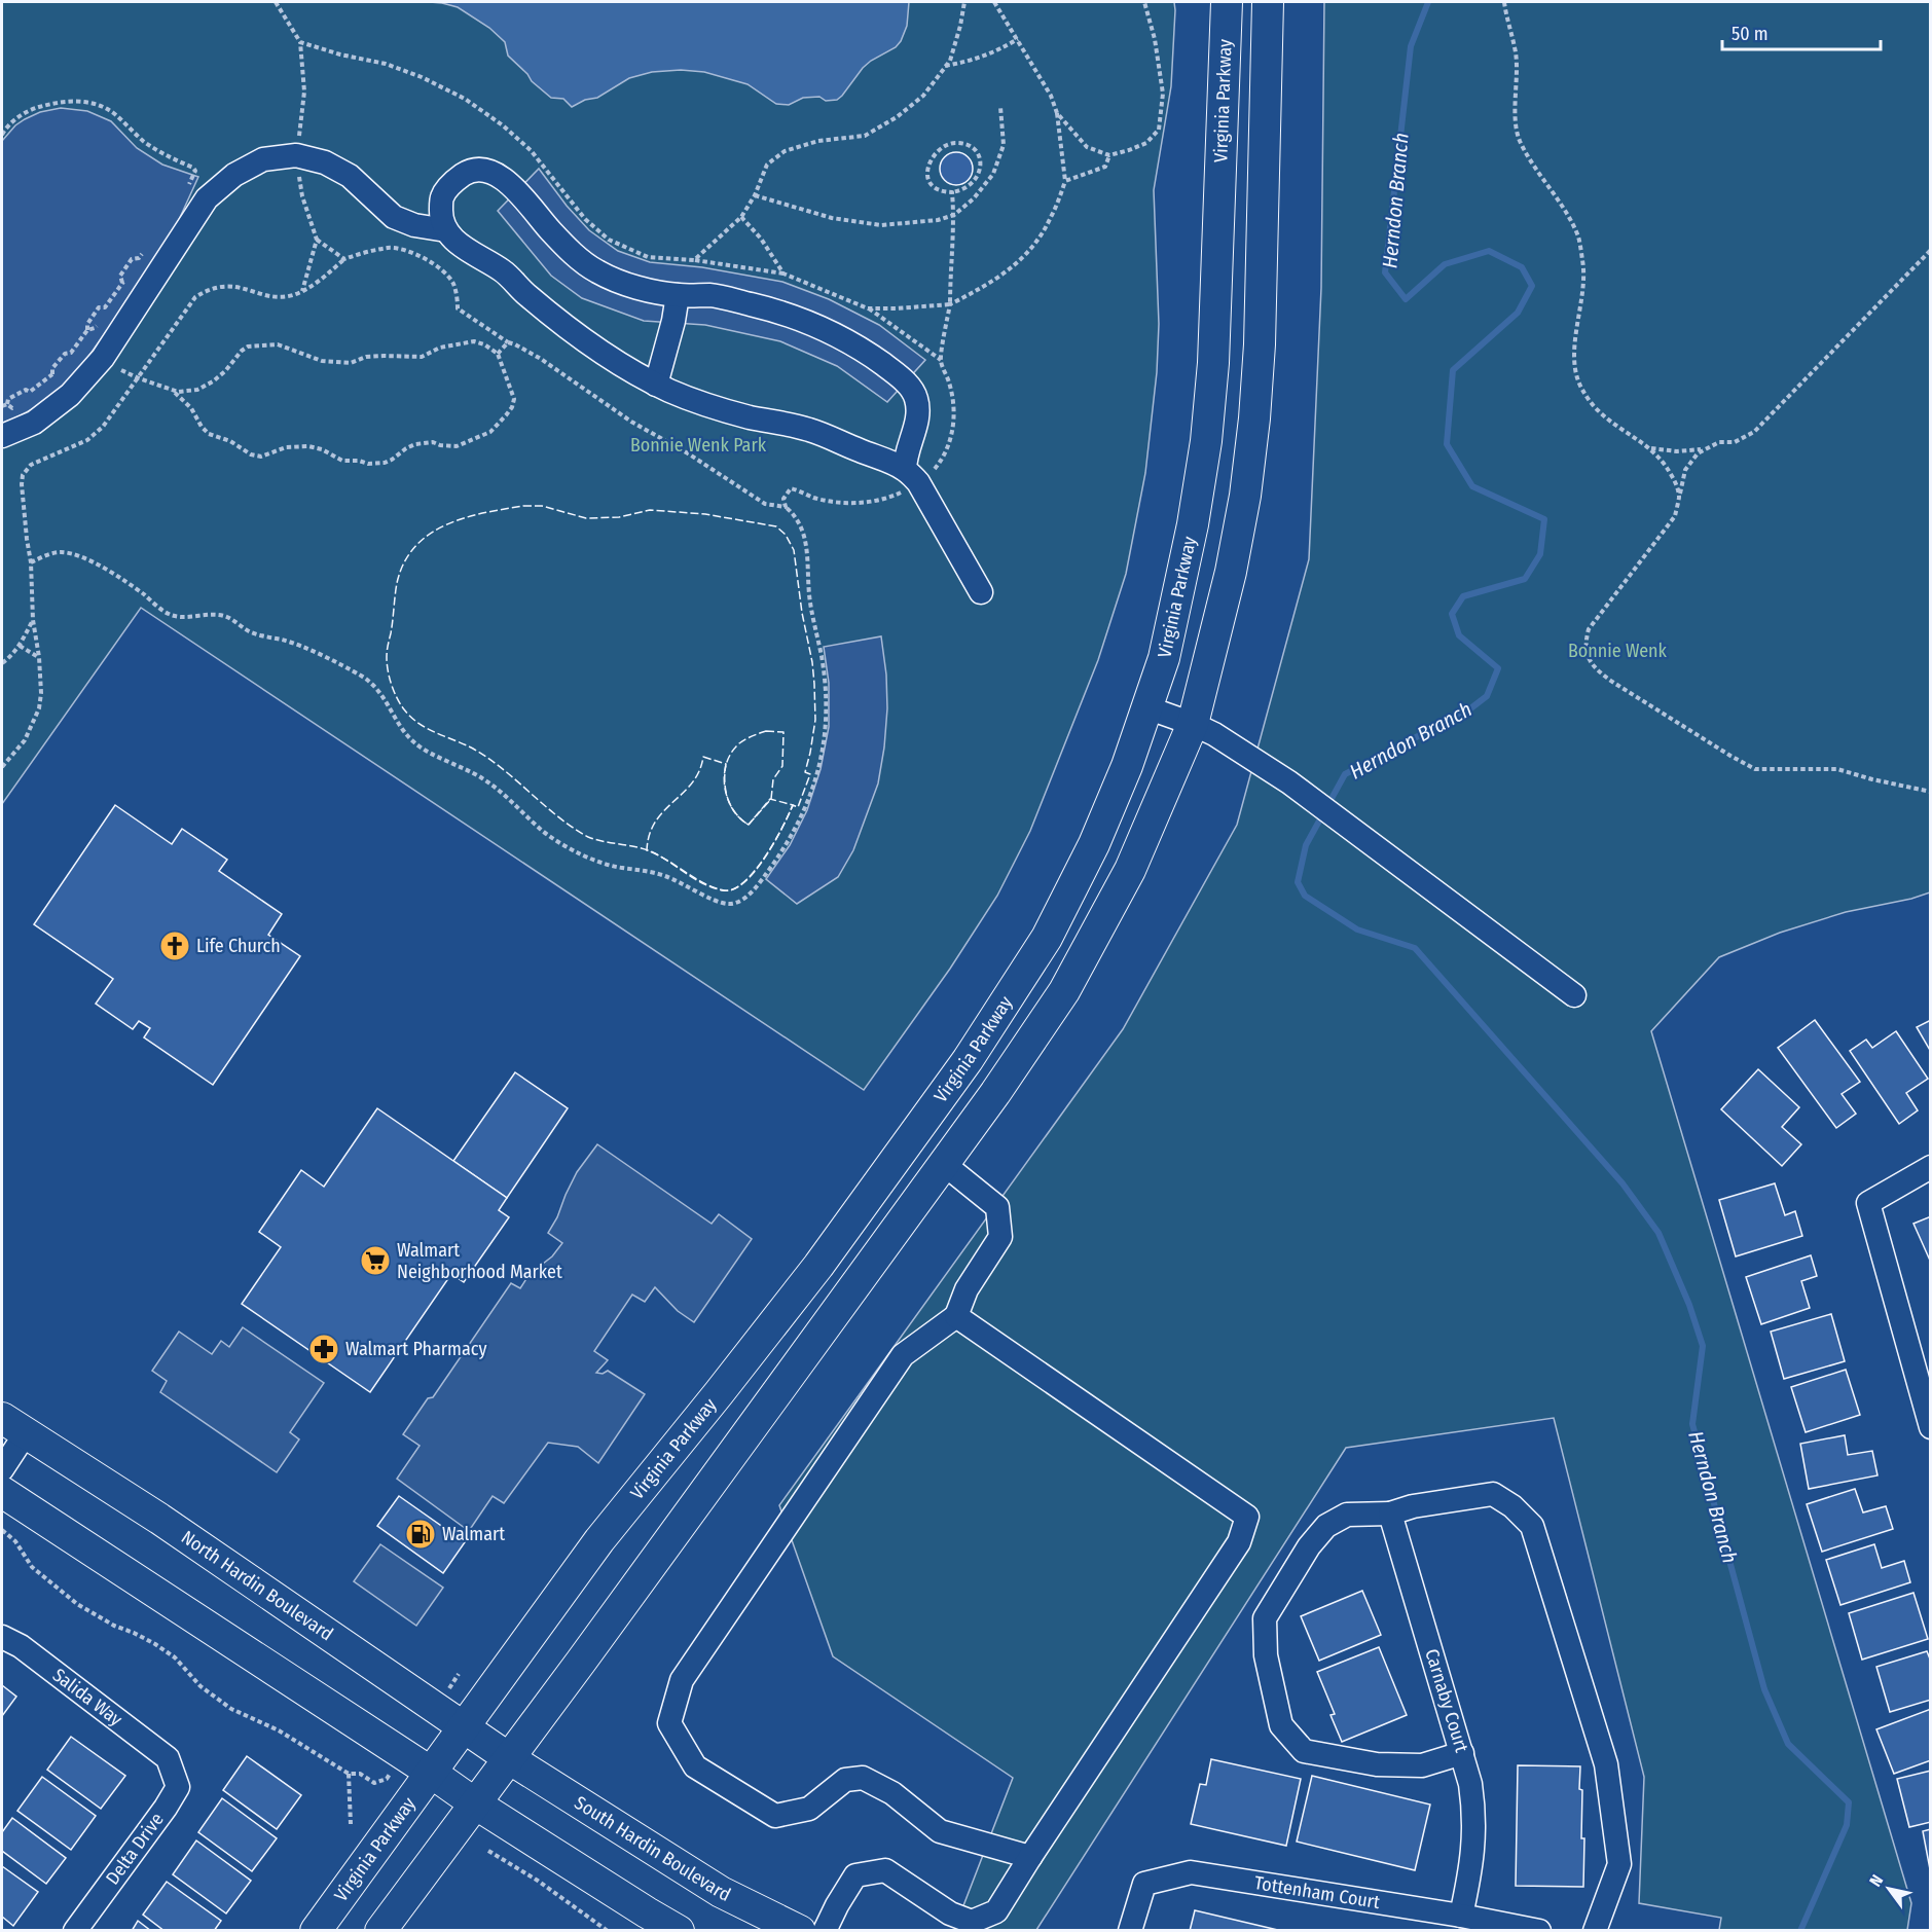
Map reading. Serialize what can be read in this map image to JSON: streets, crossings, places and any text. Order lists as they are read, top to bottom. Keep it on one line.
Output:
{"streets":{"main road":["Virginia Parkway","North Hardin Boulevard","South Hardin Boulevard"],"street":["Salida Way","Carnaby Court","Delta Drive","Tottenham Court"]},"crossings":[["Virginia Parkway","North Hardin Boulevard"],["North Hardin Boulevard","South Hardin Boulevard"],["Salida Way","Delta Drive"],["Carnaby Court","Tottenham Court"]],"water":["Herndon Branch"],"parks":["Bonnie Wenk Park","Bonnie Wenk"],"places":{"church":["Life Church"],"supermarket":["Walmart Neighborhood Market"],"pharmacy":["Walmart Pharmacy"],"fuel station":["Walmart"]},"scale_bar":"50 m","north":"top left"}
